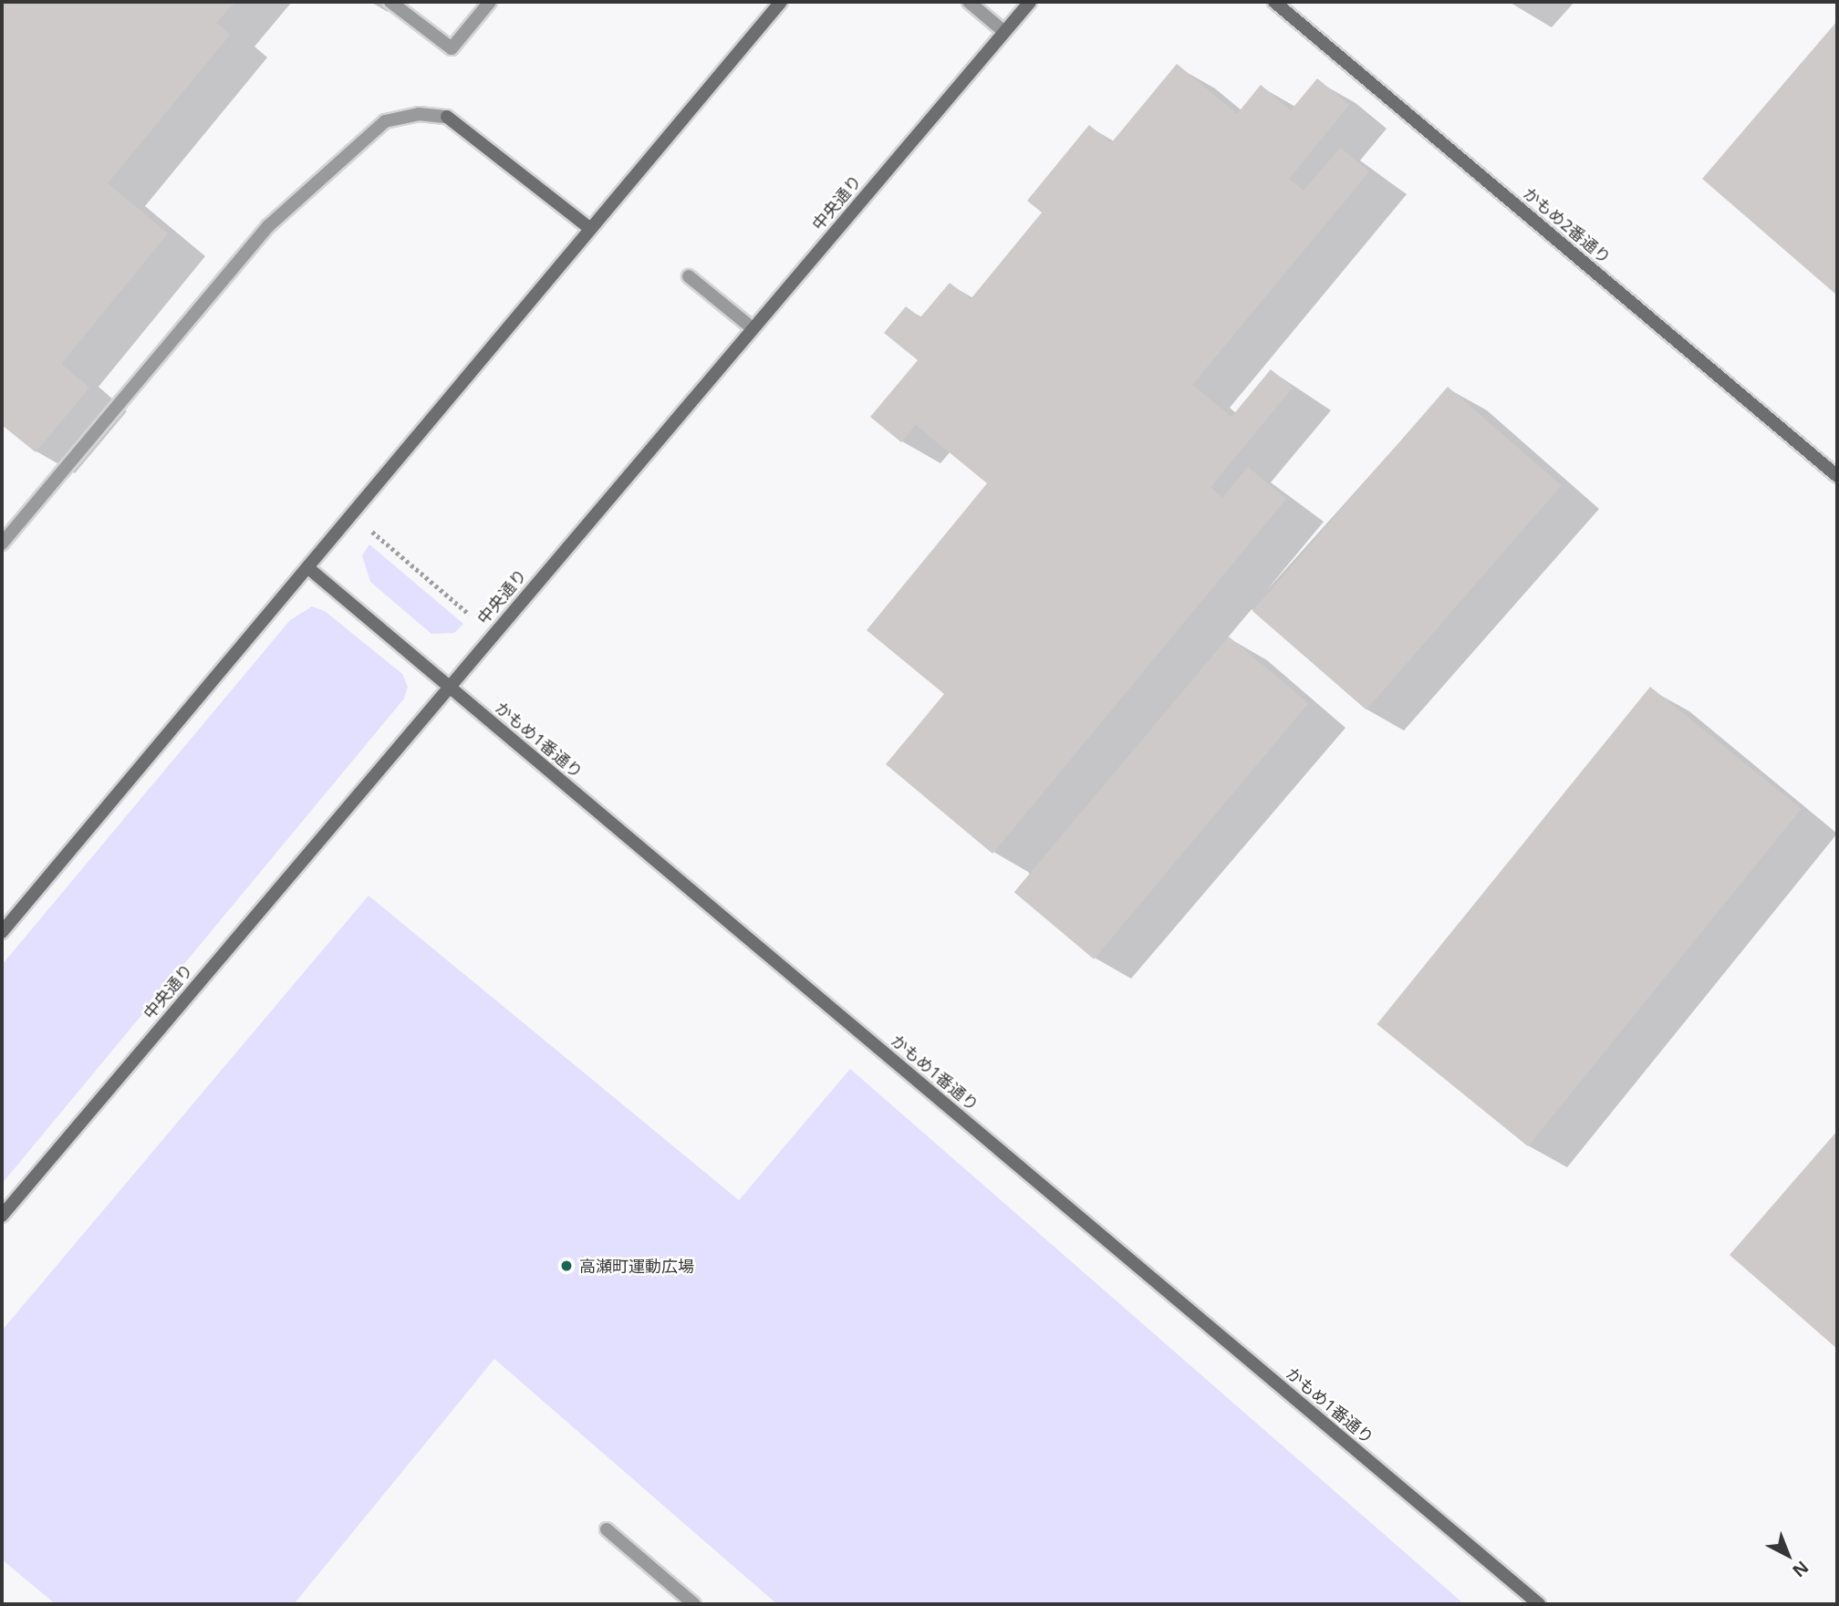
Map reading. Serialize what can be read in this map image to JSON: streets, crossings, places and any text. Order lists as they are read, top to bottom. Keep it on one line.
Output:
{"streets":{"street":["中央通り","かもめ2番通り","かもめ1番通り"]},"crossings":[["中央通り","かもめ1番通り"]],"places":["高瀬町運動広場"],"north":"bottom right"}
